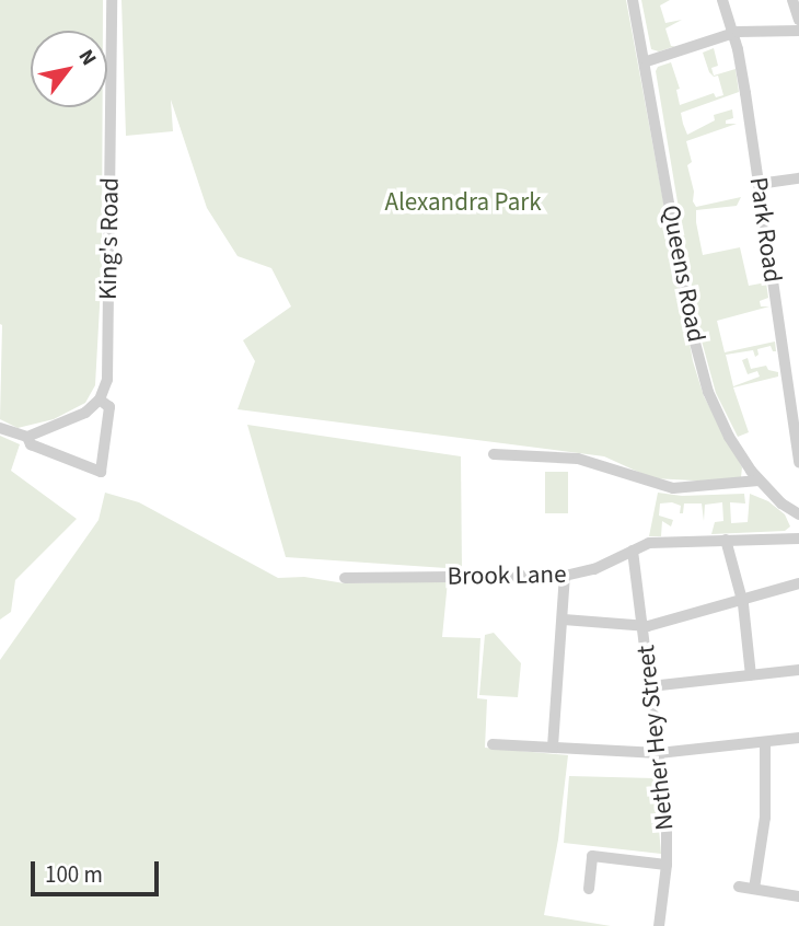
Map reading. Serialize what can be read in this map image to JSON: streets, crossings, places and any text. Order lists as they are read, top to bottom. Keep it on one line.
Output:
{"streets":{"street":["Park Road","King's Road","Queens Road","Brook Lane","Nether Hey Street"]},"crossings":[["Brook Lane","Nether Hey Street"]],"parks":["Alexandra Park"],"scale_bar":"100 m","north":"top right"}
